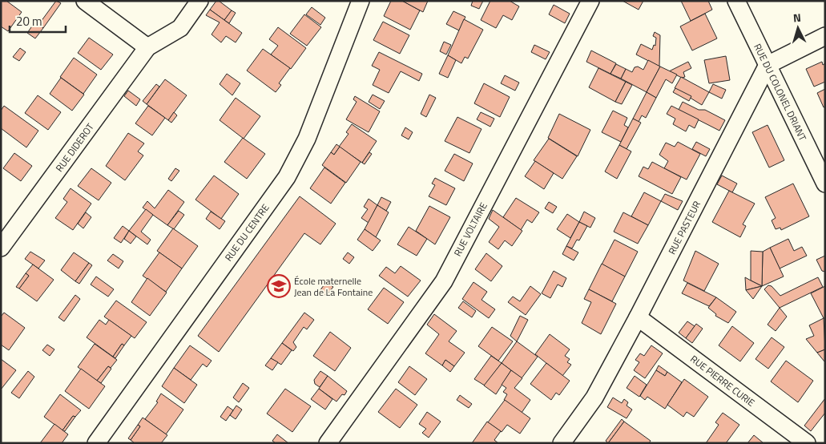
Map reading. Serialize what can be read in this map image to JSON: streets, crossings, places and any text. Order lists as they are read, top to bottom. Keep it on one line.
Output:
{"streets":{"street":["RUE DU COLONEL DRIANT","RUE DIDEROT","RUE PASTEUR","RUE VOLTAIRE","RUE DU CENTRE","RUE PIERRE CURIE"]},"crossings":[["RUE DU COLONEL DRIANT","RUE PASTEUR"],["RUE PASTEUR","RUE PIERRE CURIE"]],"places":{"school or university":["École maternelle Jean de La Fontaine"]},"scale_bar":"20 m","north":"top"}
